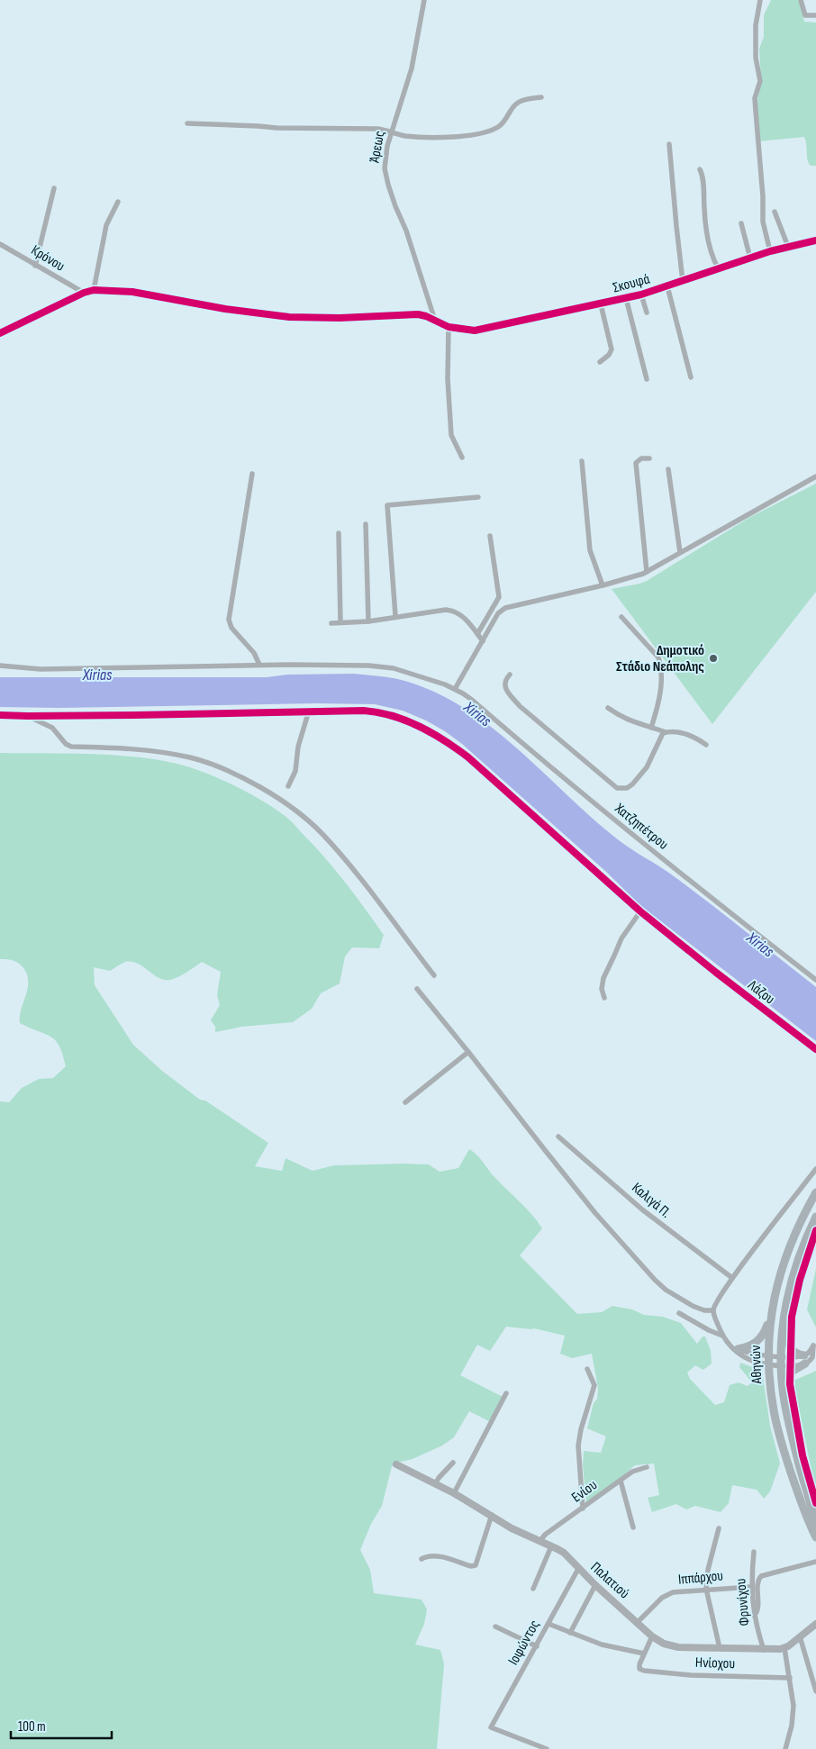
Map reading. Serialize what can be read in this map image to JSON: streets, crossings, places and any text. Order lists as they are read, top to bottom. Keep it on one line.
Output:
{"streets":{"main road":["Αθηνών"],"street":["Άρεως","Κρόνου","Σκουφά","Χατζηπέτρου","Λάζου","Καλιγά Π.","Ενίου","Ιππάρχου","Παλατιού","Φρυνίχου","Ιοφώντος","Ηνίοχου"]},"crossings":[["Άρεως","Σκουφά"],["Κρόνου","Σκουφά"],["Ενίου","Παλατιού"],["Ιππάρχου","Παλατιού"],["Ιππάρχου","Φρυνίχου"],["Παλατιού","Φρυνίχου"],["Παλατιού","Ιοφώντος"]],"water":["Xirias"],"places":["Δημοτικό Στάδιο Νεάπολης"],"scale_bar":"100 m"}
